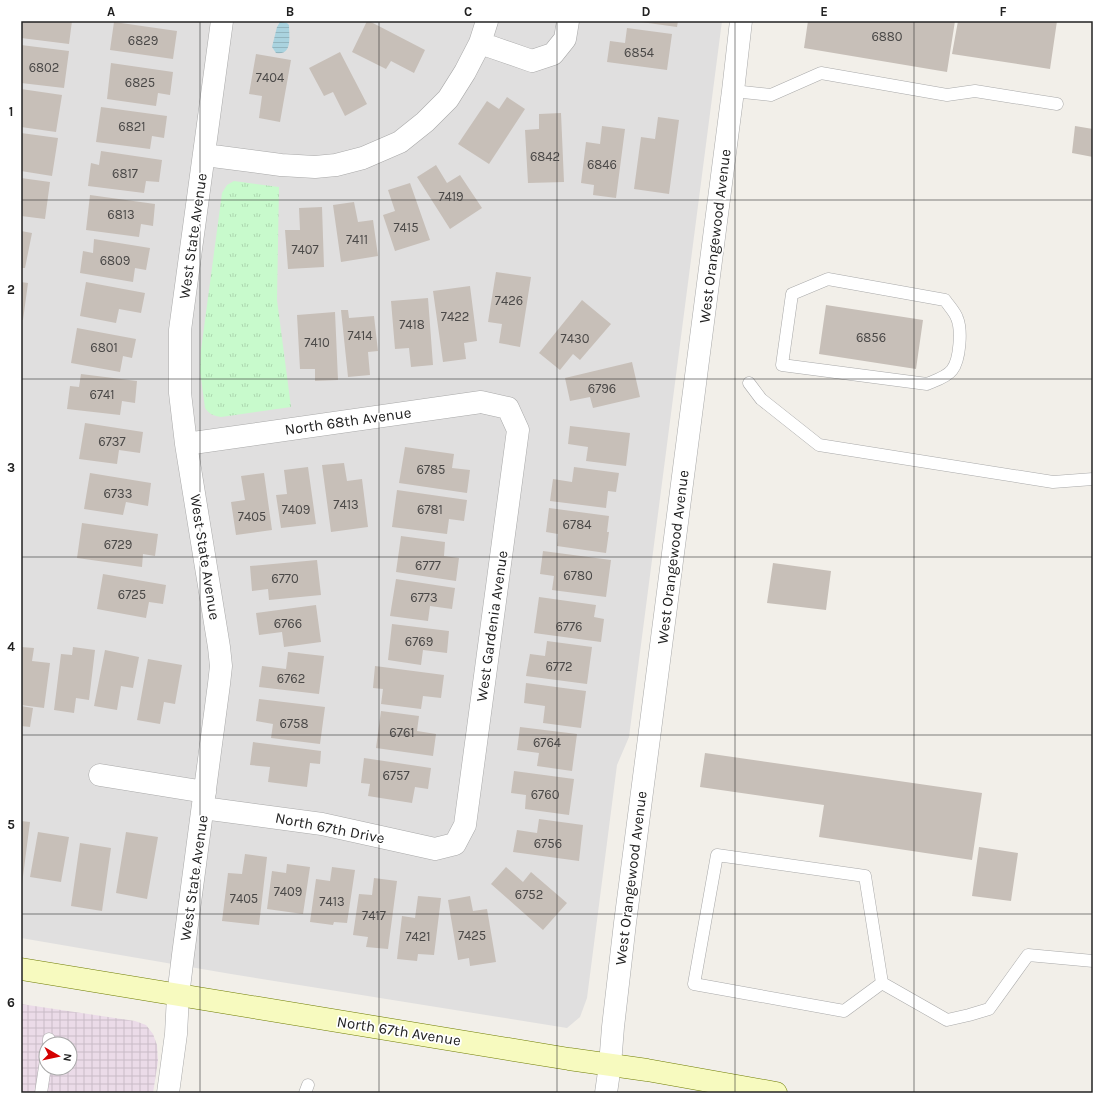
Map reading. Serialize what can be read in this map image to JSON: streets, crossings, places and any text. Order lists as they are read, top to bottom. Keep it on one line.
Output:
{"streets":{"main road":["North 67th Avenue"],"street":["West State Avenue","West Orangewood Avenue","North 68th Avenue","West Gardenia Avenue","North 67th Drive"]},"crossings":[["West State Avenue","North 68th Avenue"],["West State Avenue","North 67th Drive"],["West State Avenue","North 67th Avenue"],["West Orangewood Avenue","North 67th Avenue"],["North 68th Avenue","West Gardenia Avenue"],["West Gardenia Avenue","North 67th Drive"]],"house_numbers":["6880","6829","6854","6802","7404","6825","6821","6842","6846","6817","7419","6813","7415","7411","7407","6809","7426","7422","7418","7414","6856","7430","7410","6801","6796","6741","6737","6785","6733","7413","7409","6781","7405","6784","6729","6777","6780","6770","6725","6773","6766","6776","6769","6772","6762","6758","6761","6764","6757","6760","6756","7409","6752","7405","7413","7417","7425","7421"],"north":"right","grid":{"columns":["A","B","C","D","E","F"],"rows":["1","2","3","4","5","6"]}}
